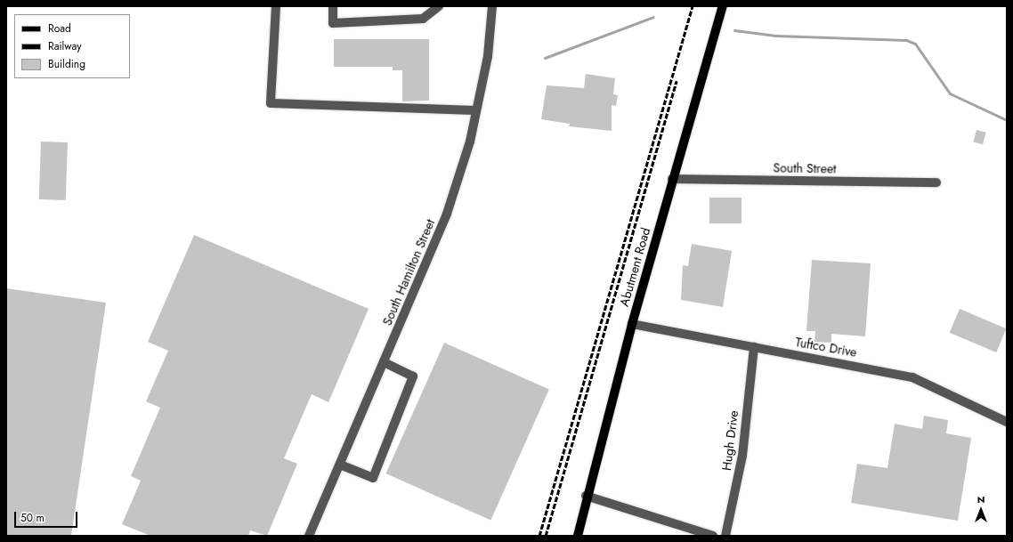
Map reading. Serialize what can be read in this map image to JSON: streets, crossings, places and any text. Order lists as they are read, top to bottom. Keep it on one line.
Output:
{"streets":{"main road":["Abutment Road"],"street":["South Street","South Hamilton Street","Tuftco Drive","Hugh Drive"]},"crossings":[["South Street","Abutment Road"],["Abutment Road","Tuftco Drive"],["Tuftco Drive","Hugh Drive"]],"legend":["Road","Railway","Building"],"scale_bar":"50 m","north":"top"}
